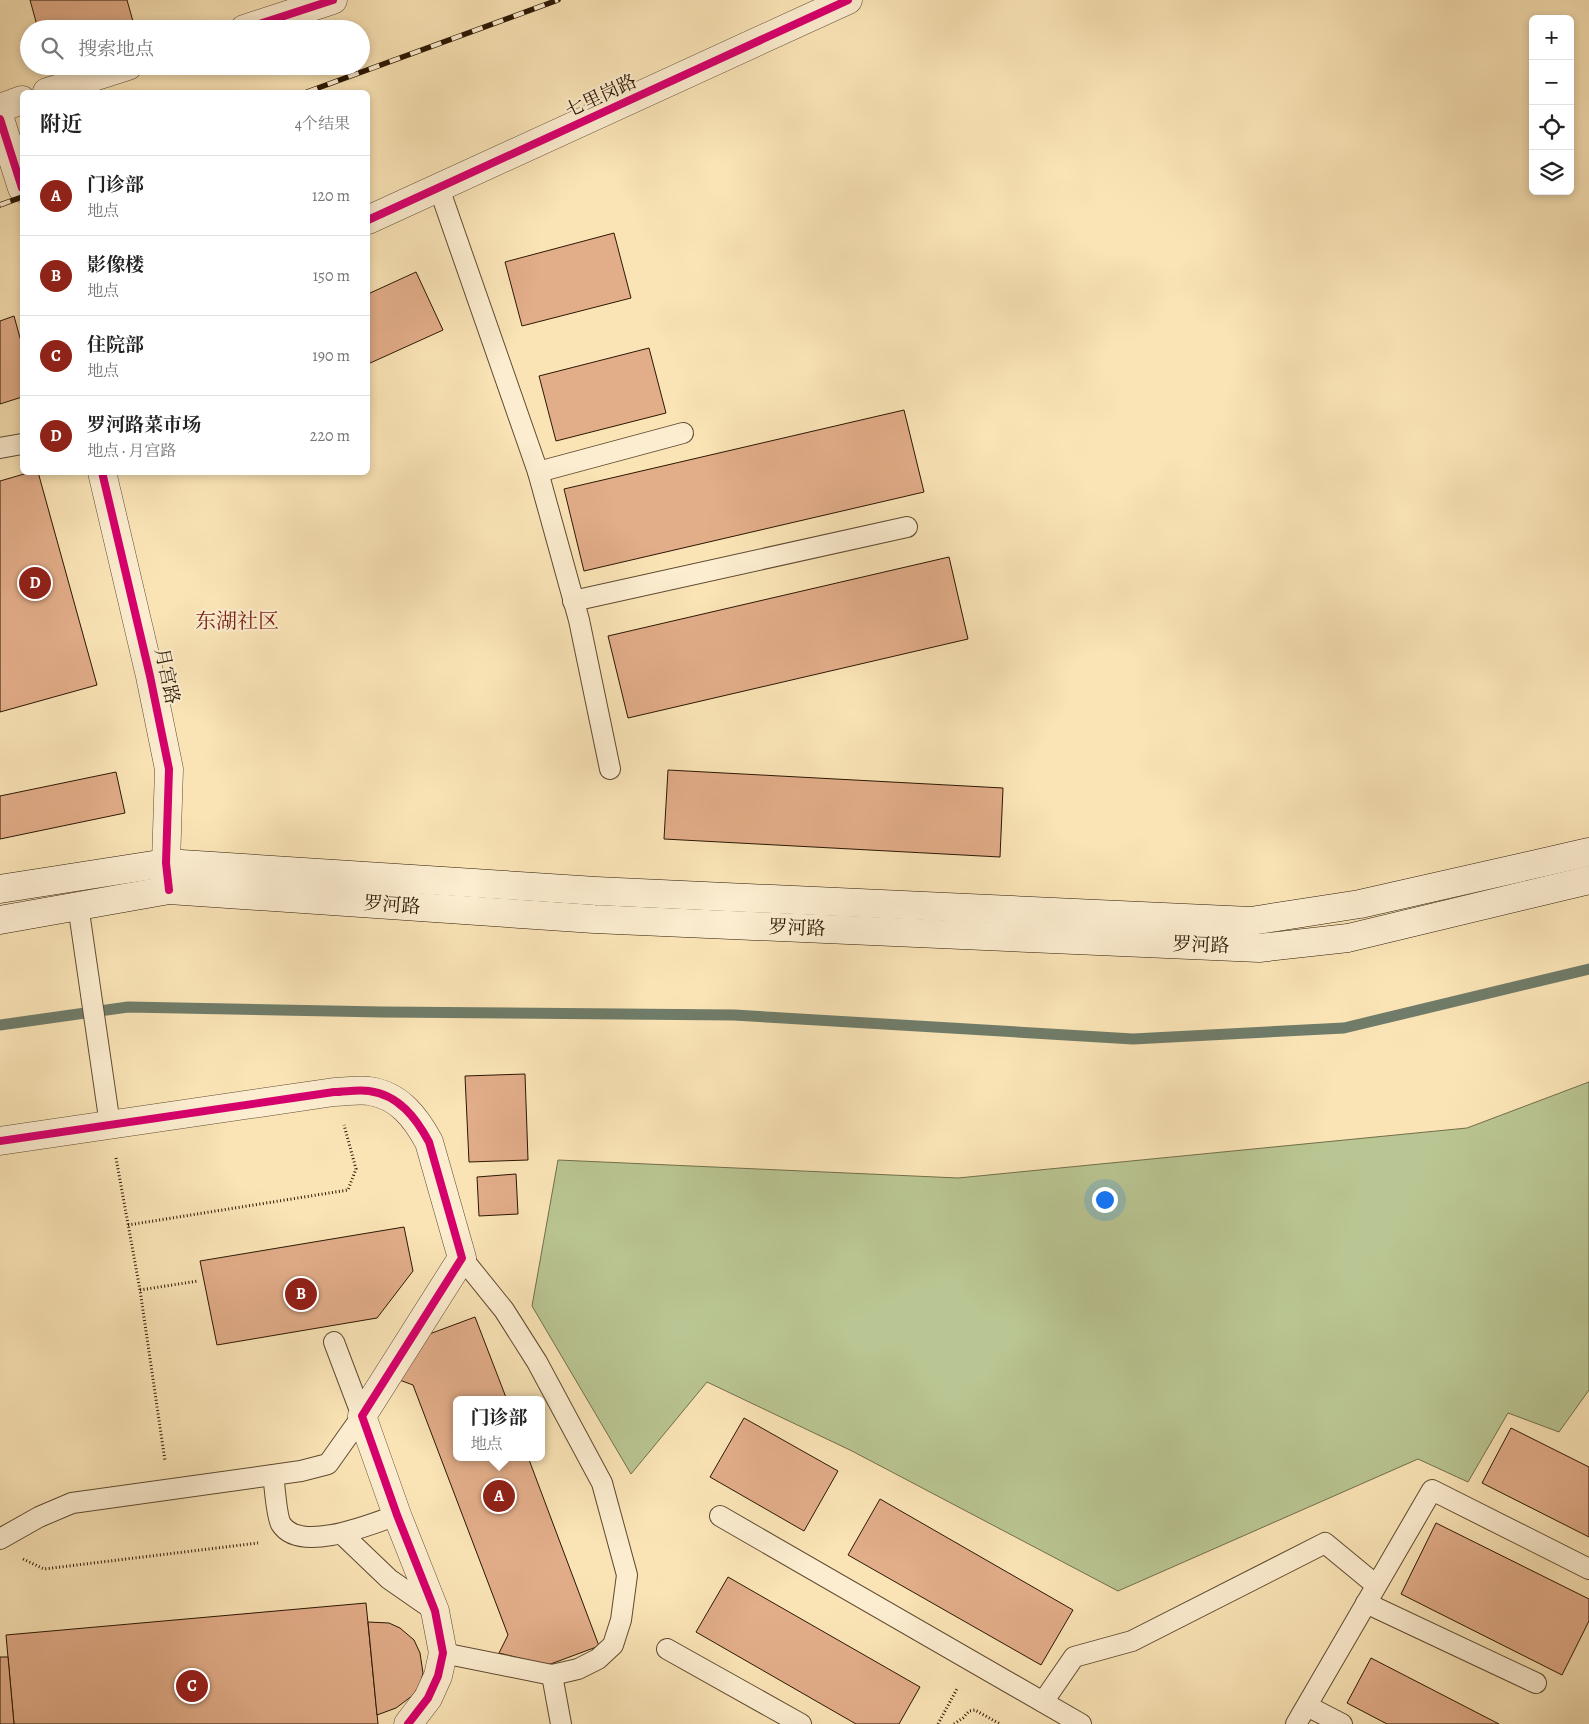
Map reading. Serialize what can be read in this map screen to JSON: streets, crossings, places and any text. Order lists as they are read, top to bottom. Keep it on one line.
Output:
{"streets":{"main road":["七里岗路","月宫路","罗河路"]},"crossings":[["月宫路","罗河路"]],"districts":["东湖社区"],"page":{"map_buttons":["+","−"],"search":"搜索地点","heading":["附近","4个结果"],"list":[{"mark":"A","name":"门诊部","note":"地点","value":"120 m"},{"mark":"B","name":"影像楼","note":"地点","value":"150 m"},{"mark":"C","name":"住院部","note":"地点","value":"190 m"},{"mark":"D","name":"罗河路菜市场","note":"地点 · 月宫路","value":"220 m"}],"pins":["D","B","A","C"],"popup":["门诊部","地点"]}}
